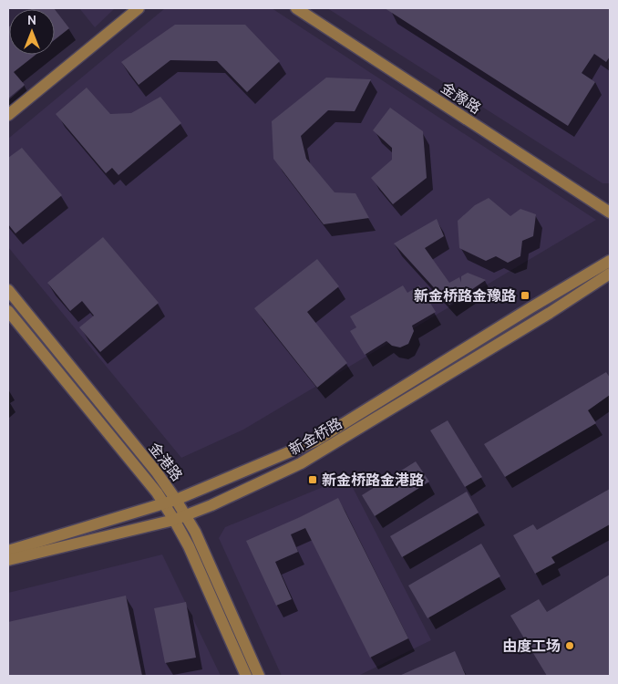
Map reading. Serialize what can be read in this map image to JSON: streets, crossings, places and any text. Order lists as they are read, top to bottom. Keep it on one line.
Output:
{"streets":{"street":["金豫路","新金桥路","金港路"]},"crossings":[["新金桥路","金港路"]],"places":{"transit":["新金桥路金豫路","新金桥路金港路"],"other":["由度工场"]},"north":"top"}
